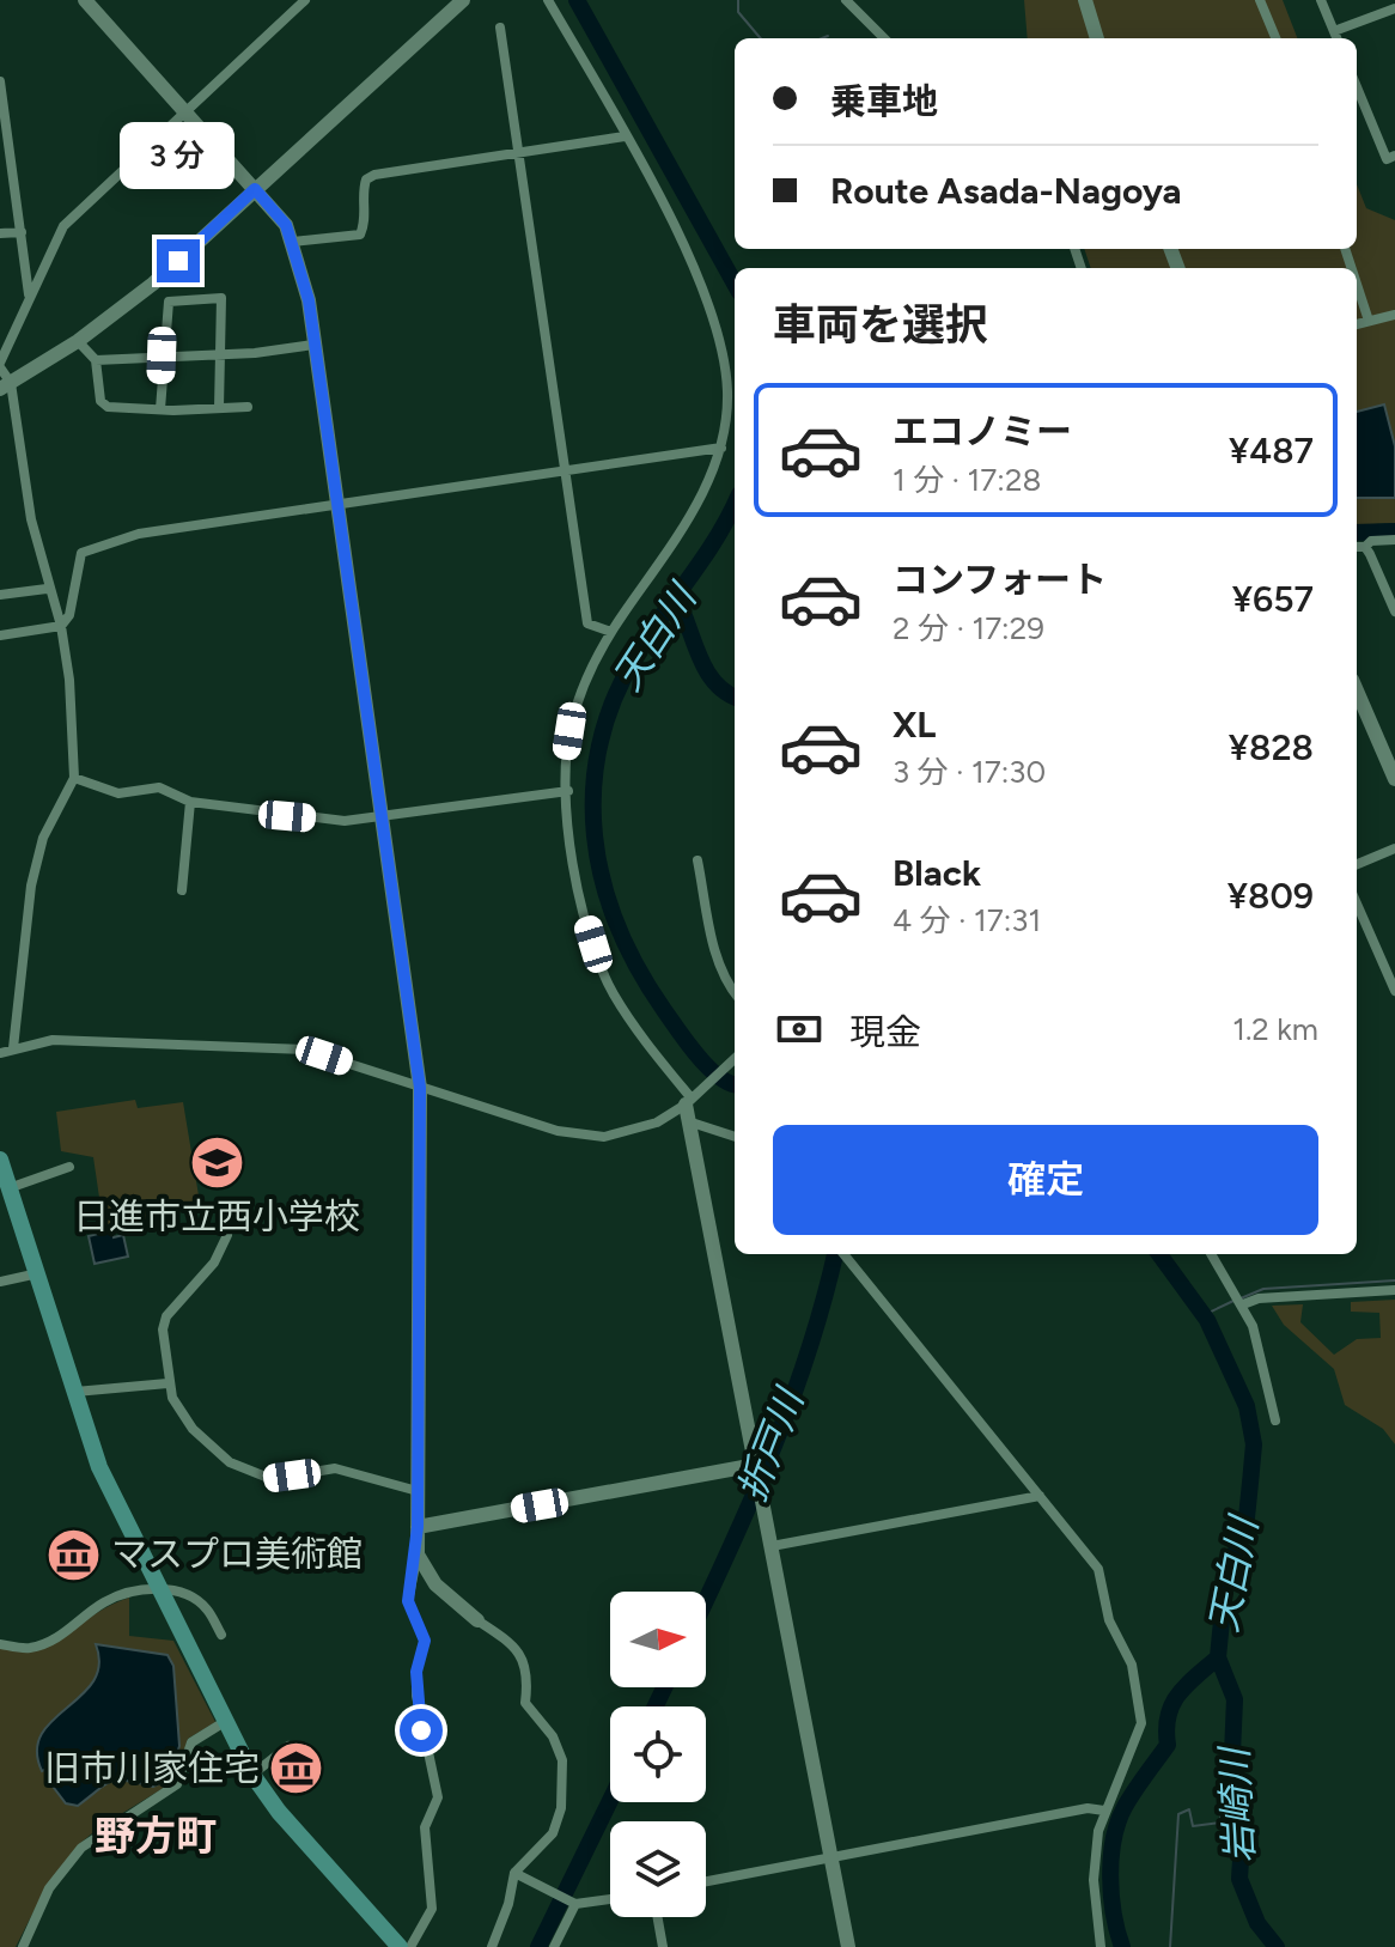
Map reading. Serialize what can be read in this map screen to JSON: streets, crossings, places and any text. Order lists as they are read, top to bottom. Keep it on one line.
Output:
{"districts":["野方町"],"water":["天白川","折戸川","岩崎川"],"places":{"school or university":["日進市立西小学校"],"museum":["マスプロ美術館","旧市川家住宅"]},"north":"right","page":{"banner":["乗車地","Route Asada-Nagoya"],"bubble":"3 分","heading":"車両を選択","list":[{"name":"エコノミー","note":"1 分 · 17:28","value":"¥487"},{"name":"コンフォート","note":"2 分 · 17:29","value":"¥657"},{"name":"XL","note":"3 分 · 17:30","value":"¥828"},{"name":"Black","note":"4 分 · 17:31","value":"¥809"}],"pay":["現金","1.2 km"],"buttons":"確定"}}
